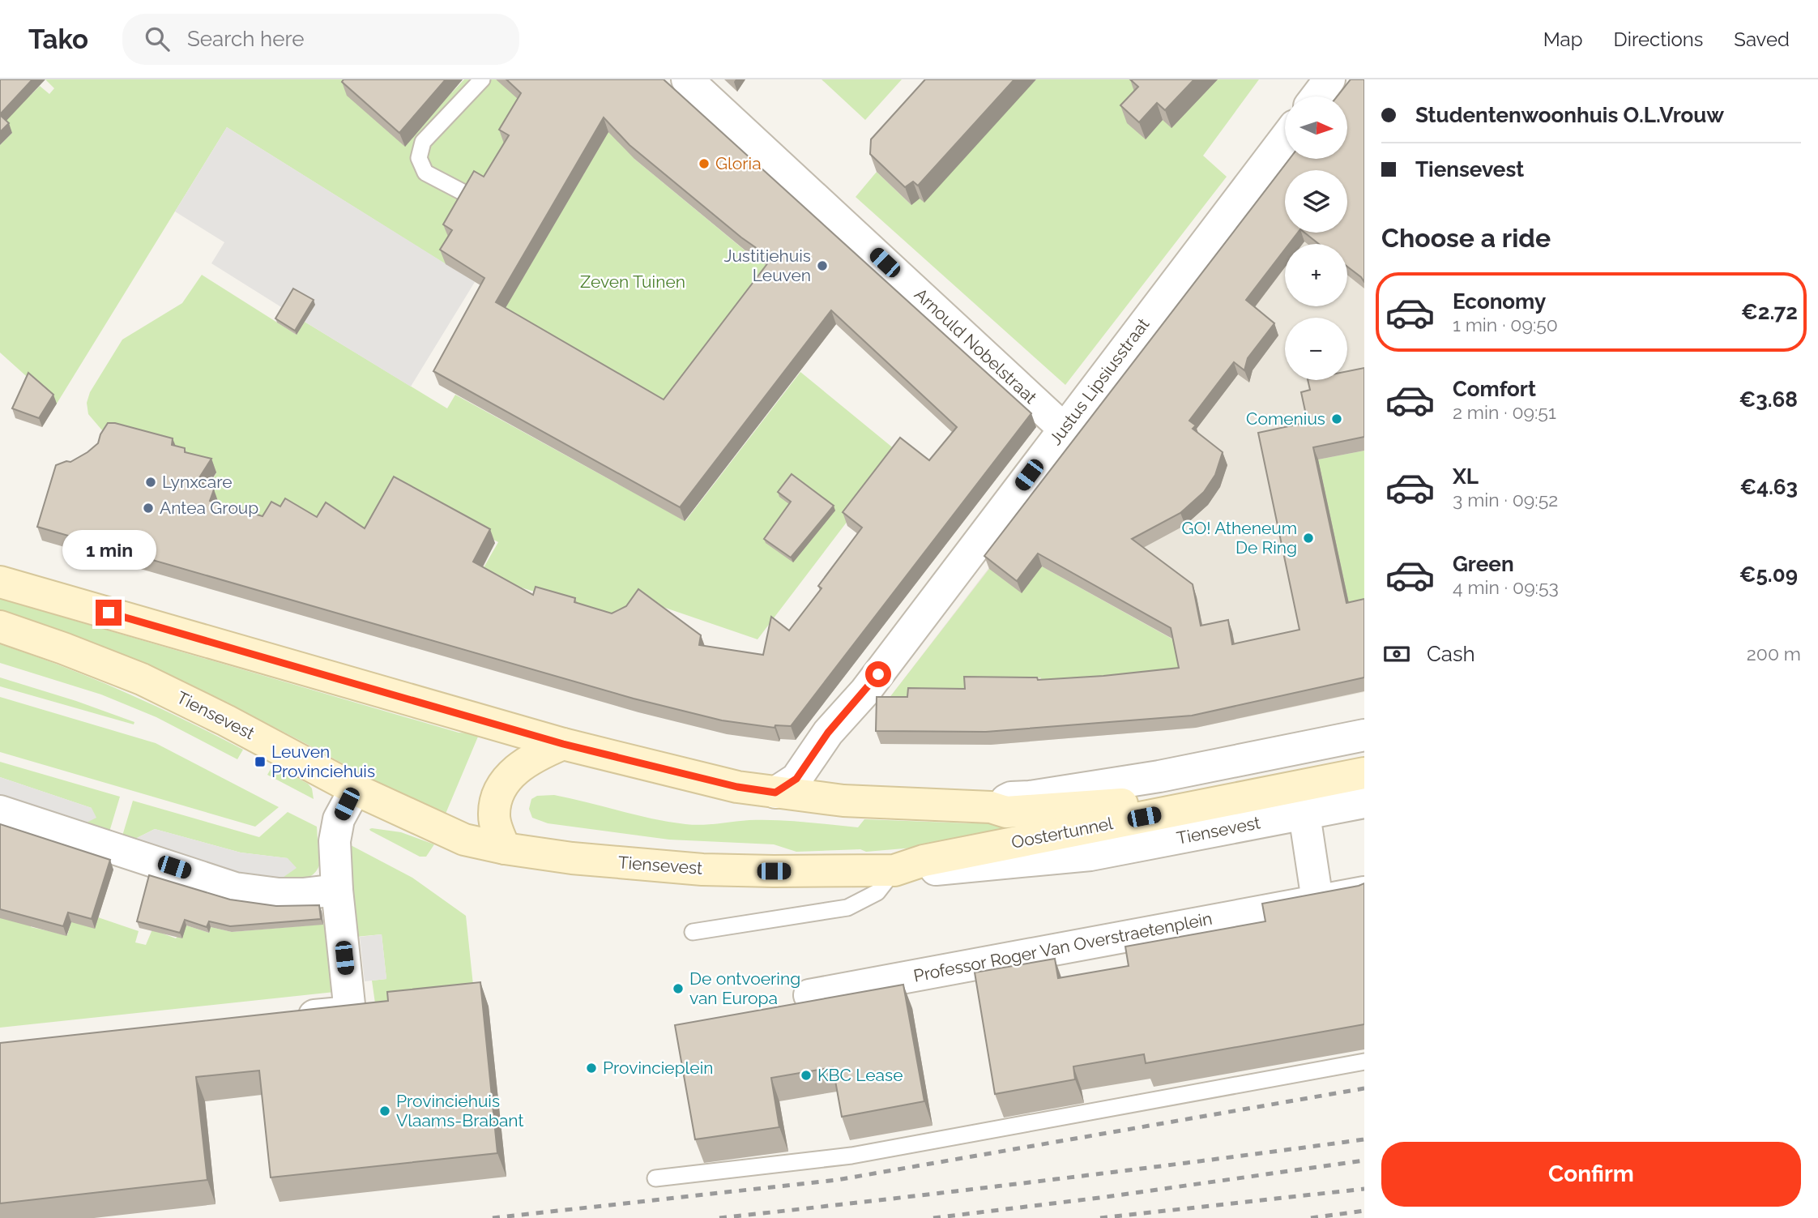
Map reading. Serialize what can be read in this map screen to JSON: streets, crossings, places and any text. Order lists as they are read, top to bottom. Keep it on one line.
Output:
{"streets":{"main road":["Tiensevest","Oostertunnel"],"street":["Arnould Nobelstraat","Justus Lipsiusstraat","Professor Roger Van Overstraetenplein"]},"crossings":[["Arnould Nobelstraat","Justus Lipsiusstraat"],["Tiensevest","Oostertunnel"]],"parks":["Zeven Tuinen"],"places":{"other":["Gloria","Justitiehuis Leuven","Comenius","Lynxcare","Antea Group","GO! Atheneum De Ring","De ontvoering van Europa","Provincieplein","KBC Lease","Provinciehuis Vlaams-Brabant"],"transit":["Leuven Provinciehuis"]},"north":"right","page":{"header":"Tako","search":"Search here","nav":["Map","Directions","Saved"],"banner":["Studentenwoonhuis O.L.Vrouw","Tiensevest"],"map_buttons":["+","−"],"heading":"Choose a ride","list":[{"name":"Economy","note":"1 min · 09:50","value":"€2.72"},{"name":"Comfort","note":"2 min · 09:51","value":"€3.68"},{"name":"XL","note":"3 min · 09:52","value":"€4.63"},{"name":"Green","note":"4 min · 09:53","value":"€5.09"}],"bubble":"1 min","pay":["Cash","200 m"],"buttons":"Confirm"}}
